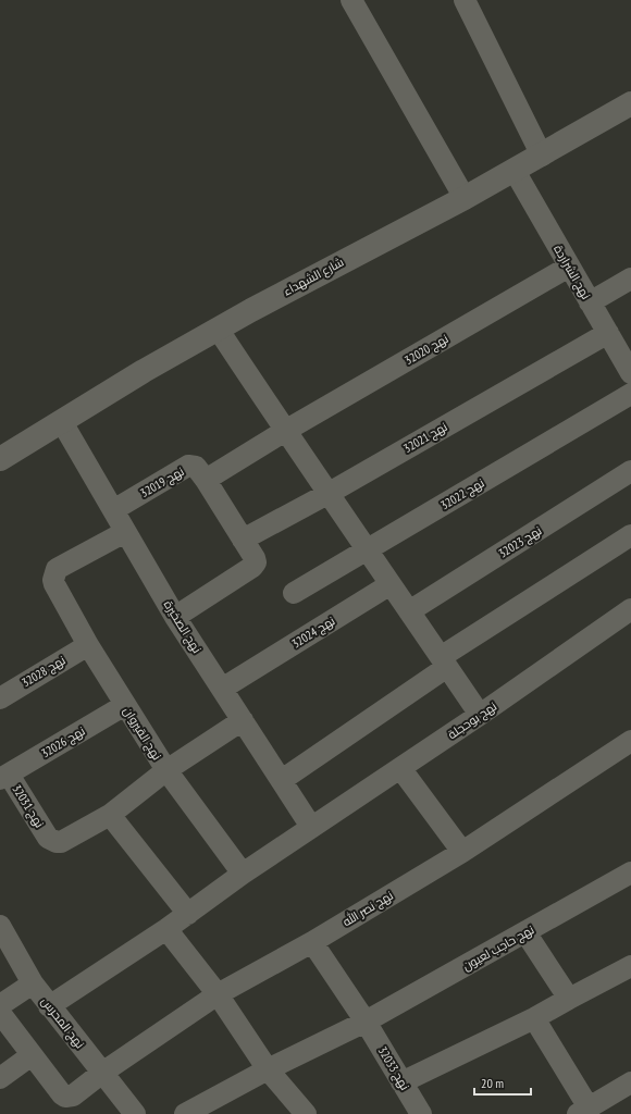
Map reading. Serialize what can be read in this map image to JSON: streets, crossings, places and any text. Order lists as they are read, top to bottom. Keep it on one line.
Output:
{"streets":{"street":["نهج الشراردة","شارع الشهداء","نهج 32020","نهج 32021","نهج 32019","نهج 32022","نهج 32023","نهج الصخيرة","نهج 32024","نهج 32028","نهج بوحجلة","نهج القيروان","نهج 32026","نهج 32031","نهج نصر الله","نهج حاجب لعيون","نهج المحرس","نهج 32033"]},"crossings":[["نهج الشراردة","شارع الشهداء"],["نهج الشراردة","نهج 32020"],["نهج الشراردة","نهج 32021"],["شارع الشهداء","نهج الصخيرة"],["نهج 32020","نهج 32019"],["نهج 32021","نهج 32019"],["نهج 32019","نهج الصخيرة"],["نهج الصخيرة","نهج 32024"],["نهج الصخيرة","نهج بوحجلة"],["نهج الصخيرة","نهج القيروان"],["نهج 32028","نهج القيروان"],["نهج بوحجلة","نهج القيروان"],["نهج بوحجلة","نهج المحرس"],["نهج القيروان","نهج 32026"],["نهج 32026","نهج 32031"],["نهج نصر الله","نهج المحرس"],["نهج نصر الله","نهج 32033"],["نهج حاجب لعيون","نهج 32033"]],"scale_bar":"20 m"}
